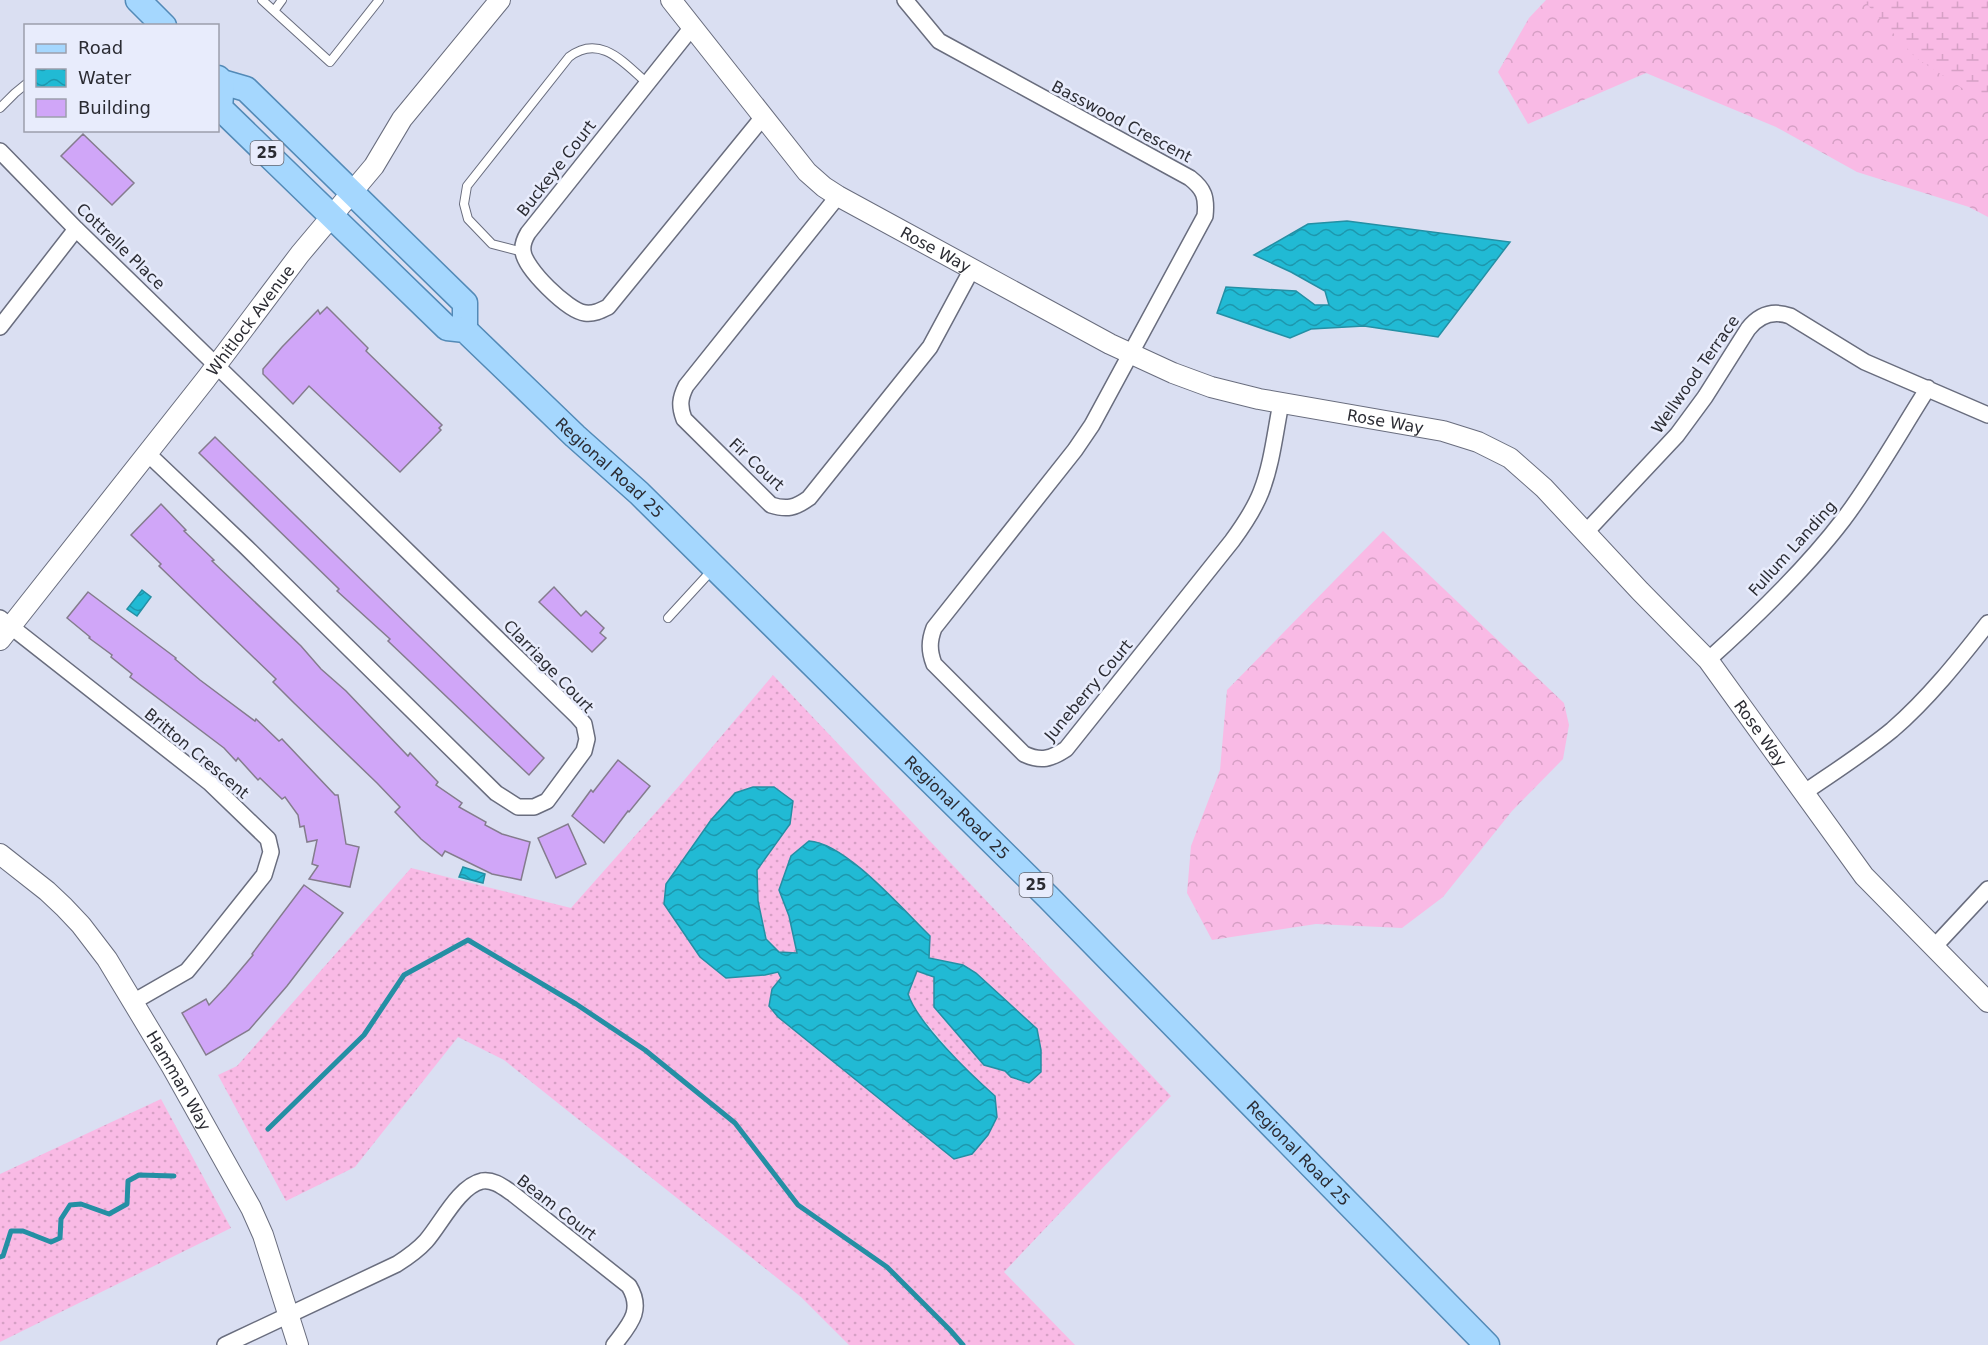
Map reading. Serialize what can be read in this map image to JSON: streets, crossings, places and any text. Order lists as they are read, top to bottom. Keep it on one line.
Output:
{"streets":{"main road":["25","Regional Road 25"],"street":["Basswood Crescent","Buckeye Court","Cottrelle Place","Rose Way","Whitlock Avenue","Wellwood Terrace","Fir Court","Fullum Landing","Clarriage Court","Juneberry Court","Britton Crescent","Hamman Way","Beam Court"]},"crossings":[["Basswood Crescent","Rose Way"],["Basswood Crescent","Juneberry Court"],["Buckeye Court","Rose Way"],["Cottrelle Place","Whitlock Avenue"],["Cottrelle Place","Clarriage Court"],["Rose Way","Wellwood Terrace"],["Rose Way","Fir Court"],["Rose Way","Fullum Landing"],["Rose Way","Juneberry Court"],["Whitlock Avenue","Regional Road 25"],["Whitlock Avenue","Clarriage Court"],["Whitlock Avenue","Britton Crescent"],["Wellwood Terrace","Fullum Landing"],["Britton Crescent","Hamman Way"],["Hamman Way","Beam Court"]],"legend":["Road","Water","Building"]}
